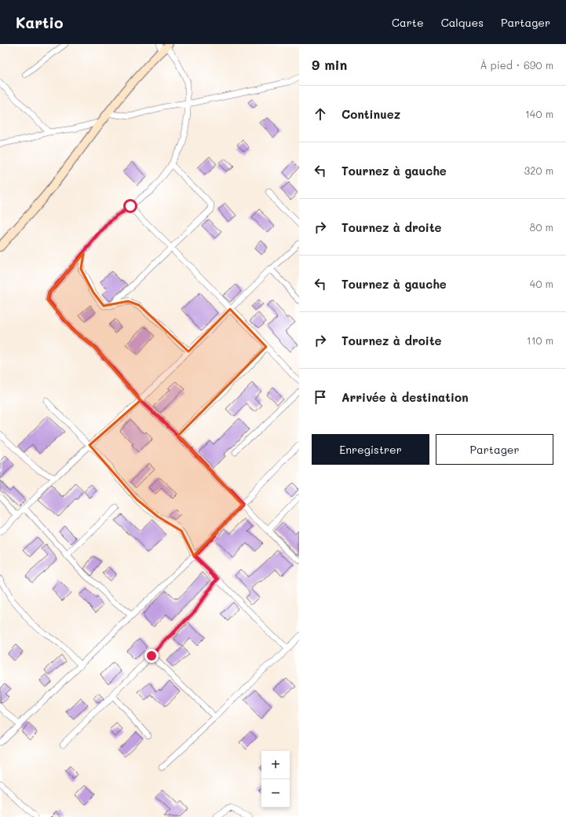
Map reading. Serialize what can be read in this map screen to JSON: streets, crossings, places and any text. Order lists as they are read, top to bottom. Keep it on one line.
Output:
{"page":{"header":"Kartio","nav":["Carte","Calques","Partager"],"heading":["9 min","À pied · 690 m"],"list":[["Continuez","140 m"],["Tournez à gauche","320 m"],["Tournez à droite","80 m"],["Tournez à gauche","40 m"],["Tournez à droite","110 m"],"Arrivée à destination"],"buttons":["Enregistrer","Partager"],"map_buttons":["+","−"]}}
